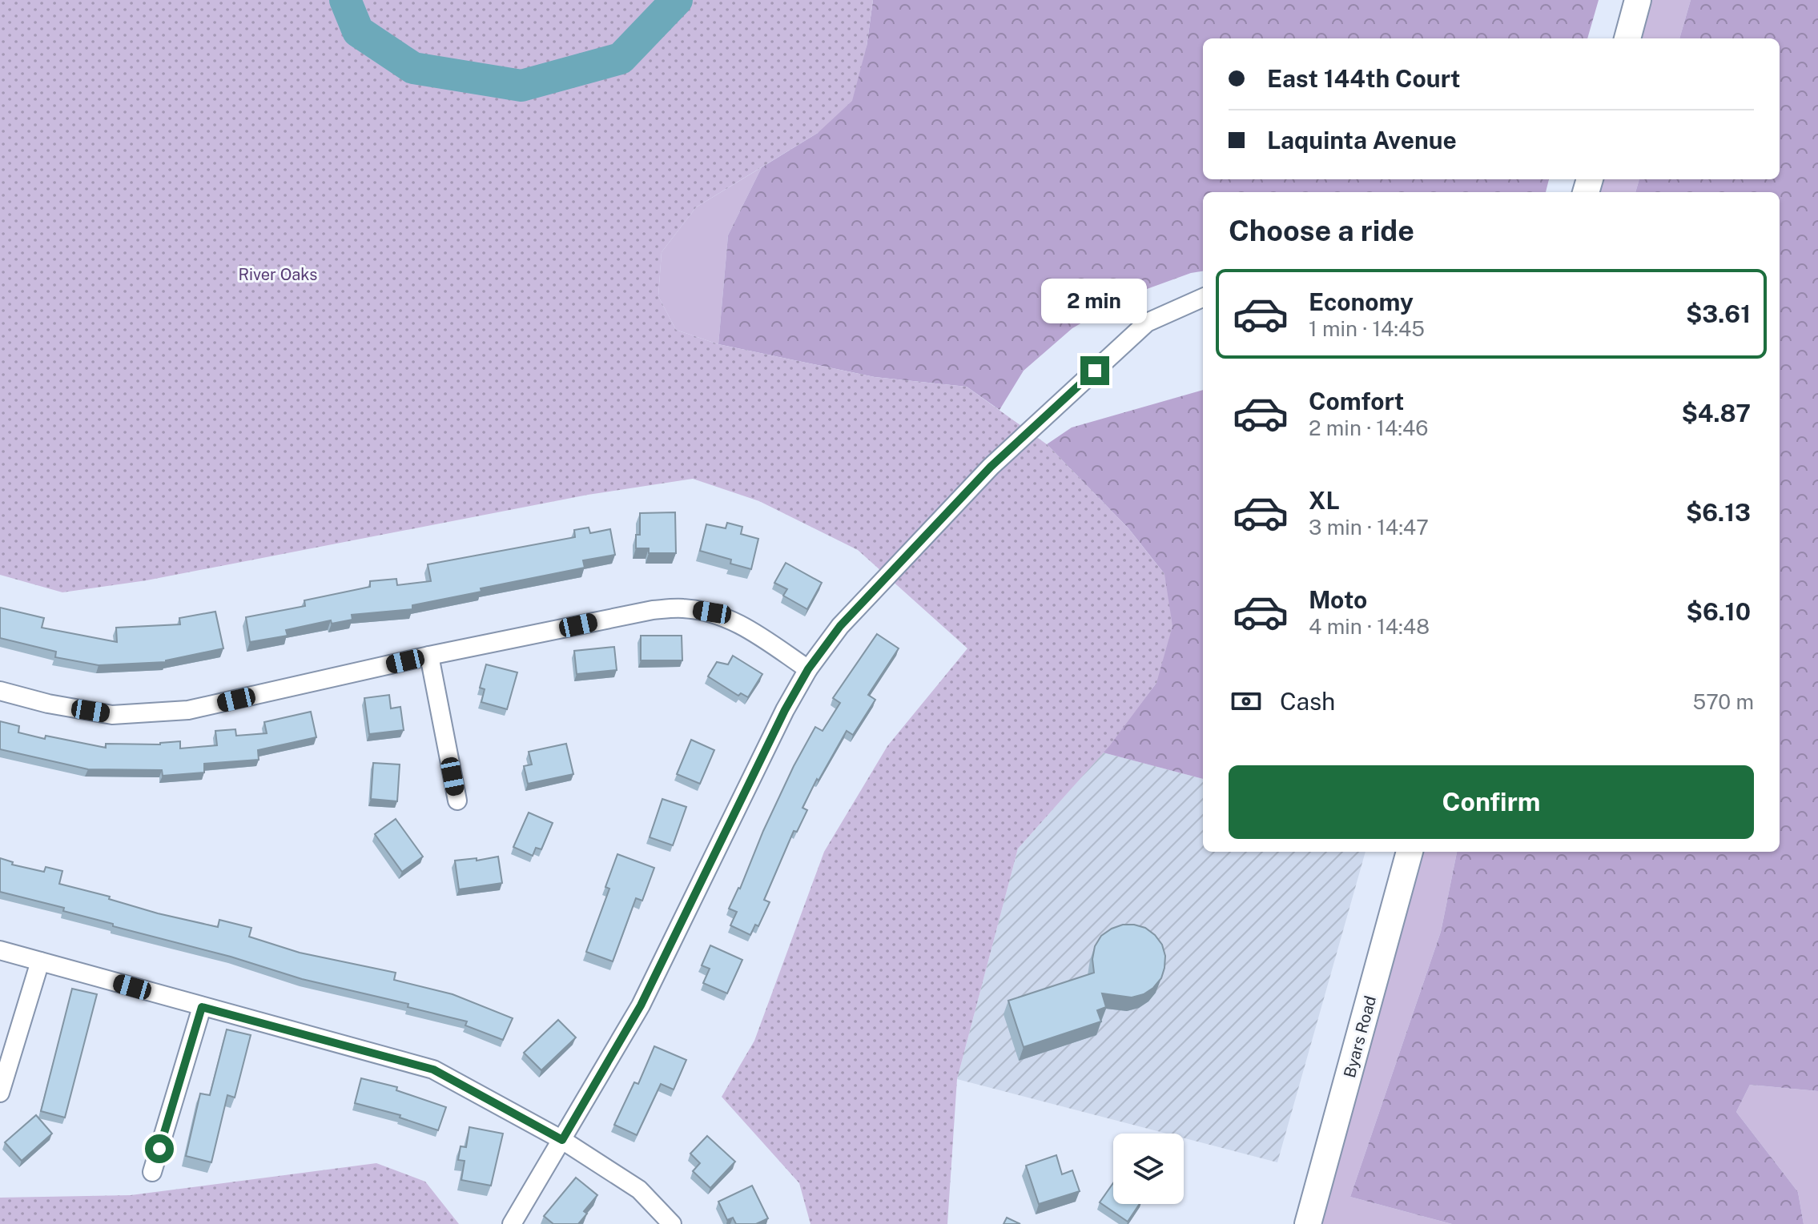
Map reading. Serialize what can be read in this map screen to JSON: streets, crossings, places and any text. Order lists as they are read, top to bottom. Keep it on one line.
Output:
{"streets":{"street":["Byars Road"]},"parks":["River Oaks"],"page":{"banner":["East 144th Court","Laquinta Avenue"],"heading":"Choose a ride","list":[{"name":"Economy","note":"1 min · 14:45","value":"$3.61"},{"name":"Comfort","note":"2 min · 14:46","value":"$4.87"},{"name":"XL","note":"3 min · 14:47","value":"$6.13"},{"name":"Moto","note":"4 min · 14:48","value":"$6.10"}],"bubble":"2 min","pay":["Cash","570 m"],"buttons":"Confirm"}}
